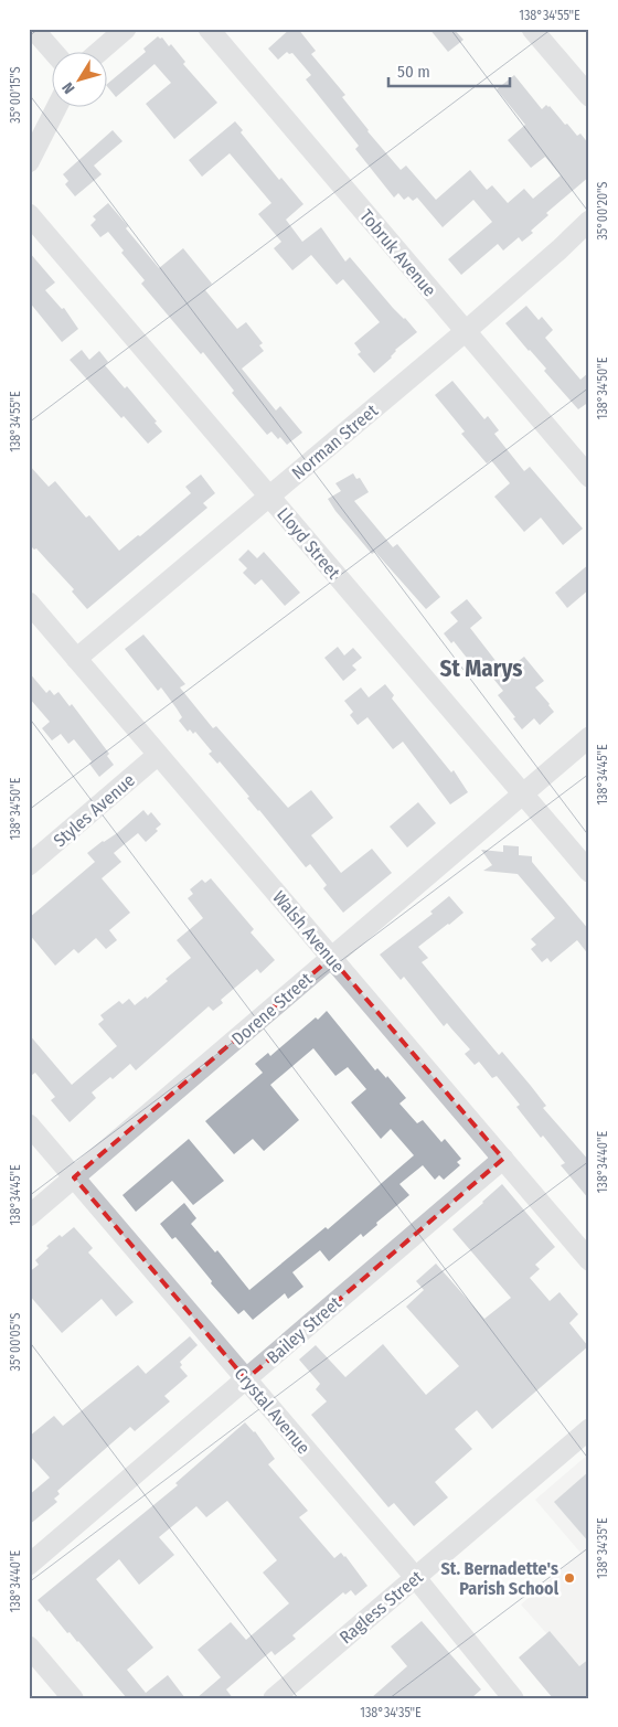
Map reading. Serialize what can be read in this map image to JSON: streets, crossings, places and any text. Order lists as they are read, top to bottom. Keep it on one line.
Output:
{"streets":{"street":["Tobruk Avenue","Norman Street","Lloyd Street","Styles Avenue","Walsh Avenue","Dorene Street","Bailey Street","Crystal Avenue","Ragless Street"]},"crossings":[["Tobruk Avenue","Norman Street"],["Norman Street","Lloyd Street"],["Norman Street","Walsh Avenue"],["Lloyd Street","Dorene Street"],["Styles Avenue","Walsh Avenue"],["Walsh Avenue","Dorene Street"],["Walsh Avenue","Bailey Street"],["Dorene Street","Crystal Avenue"],["Bailey Street","Crystal Avenue"],["Crystal Avenue","Ragless Street"]],"districts":["St Marys"],"places":["St. Bernadette's Parish School"],"scale_bar":"50 m","north":"bottom left","coordinates":["138°34'55\"E","35°00'15\"S","35°00'20\"S","138°34'50\"E","138°34'45\"E","138°34'40\"E","35°00'05\"S","138°34'35\"E"]}
